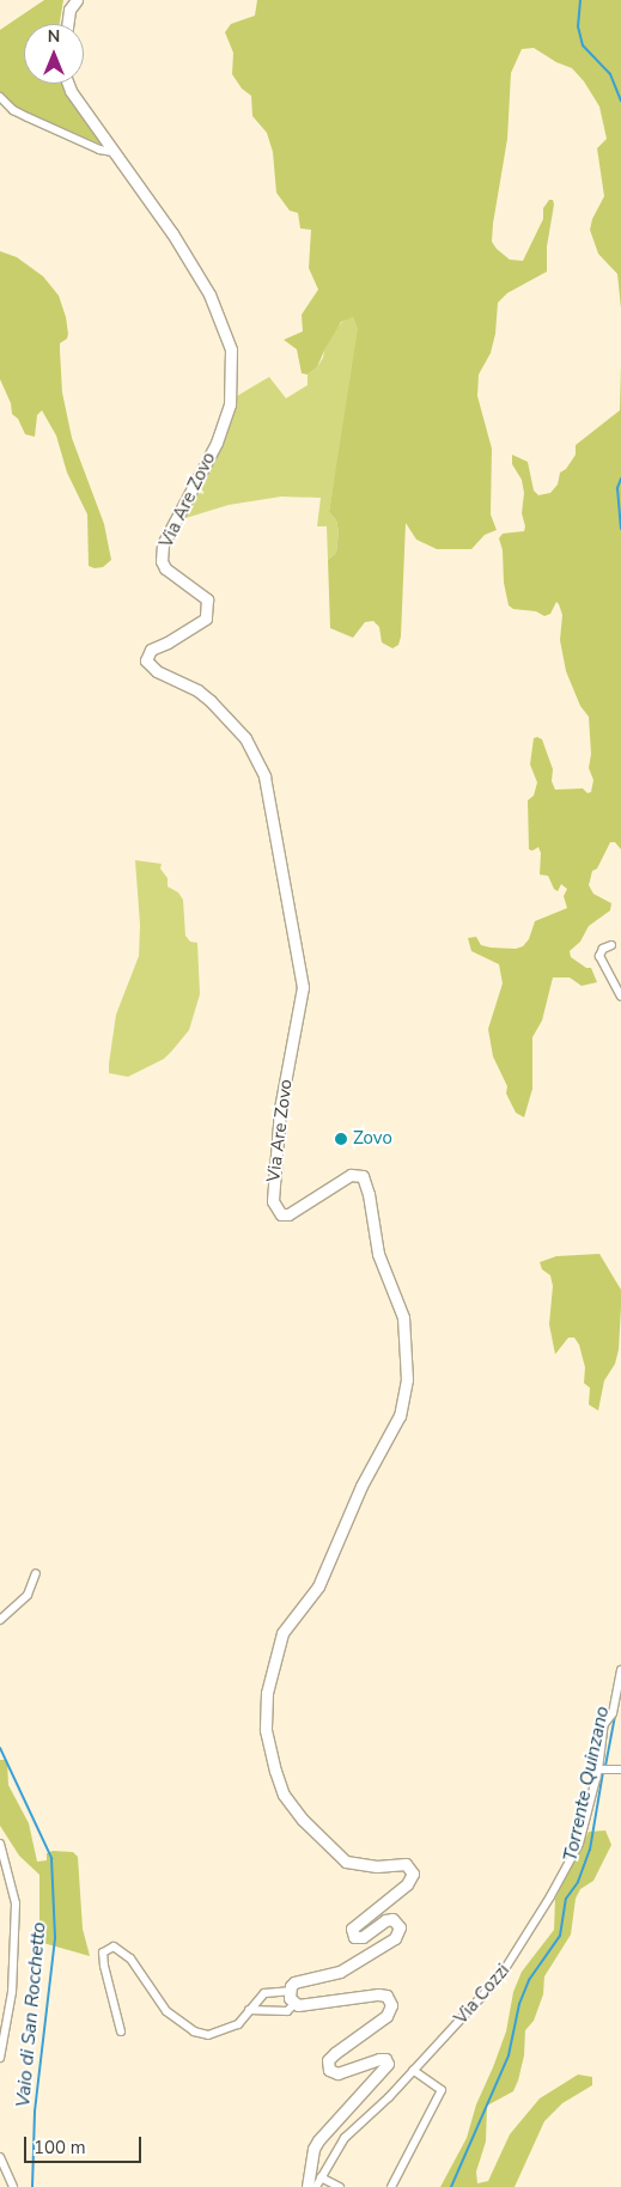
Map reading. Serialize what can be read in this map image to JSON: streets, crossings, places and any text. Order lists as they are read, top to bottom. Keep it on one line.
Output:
{"streets":{"street":["Via Are Zovo","Via Cozzi"]},"water":["Torrente Quinzano","Vaio di San Rocchetto"],"places":["Zovo"],"scale_bar":"100 m","north":"top"}
